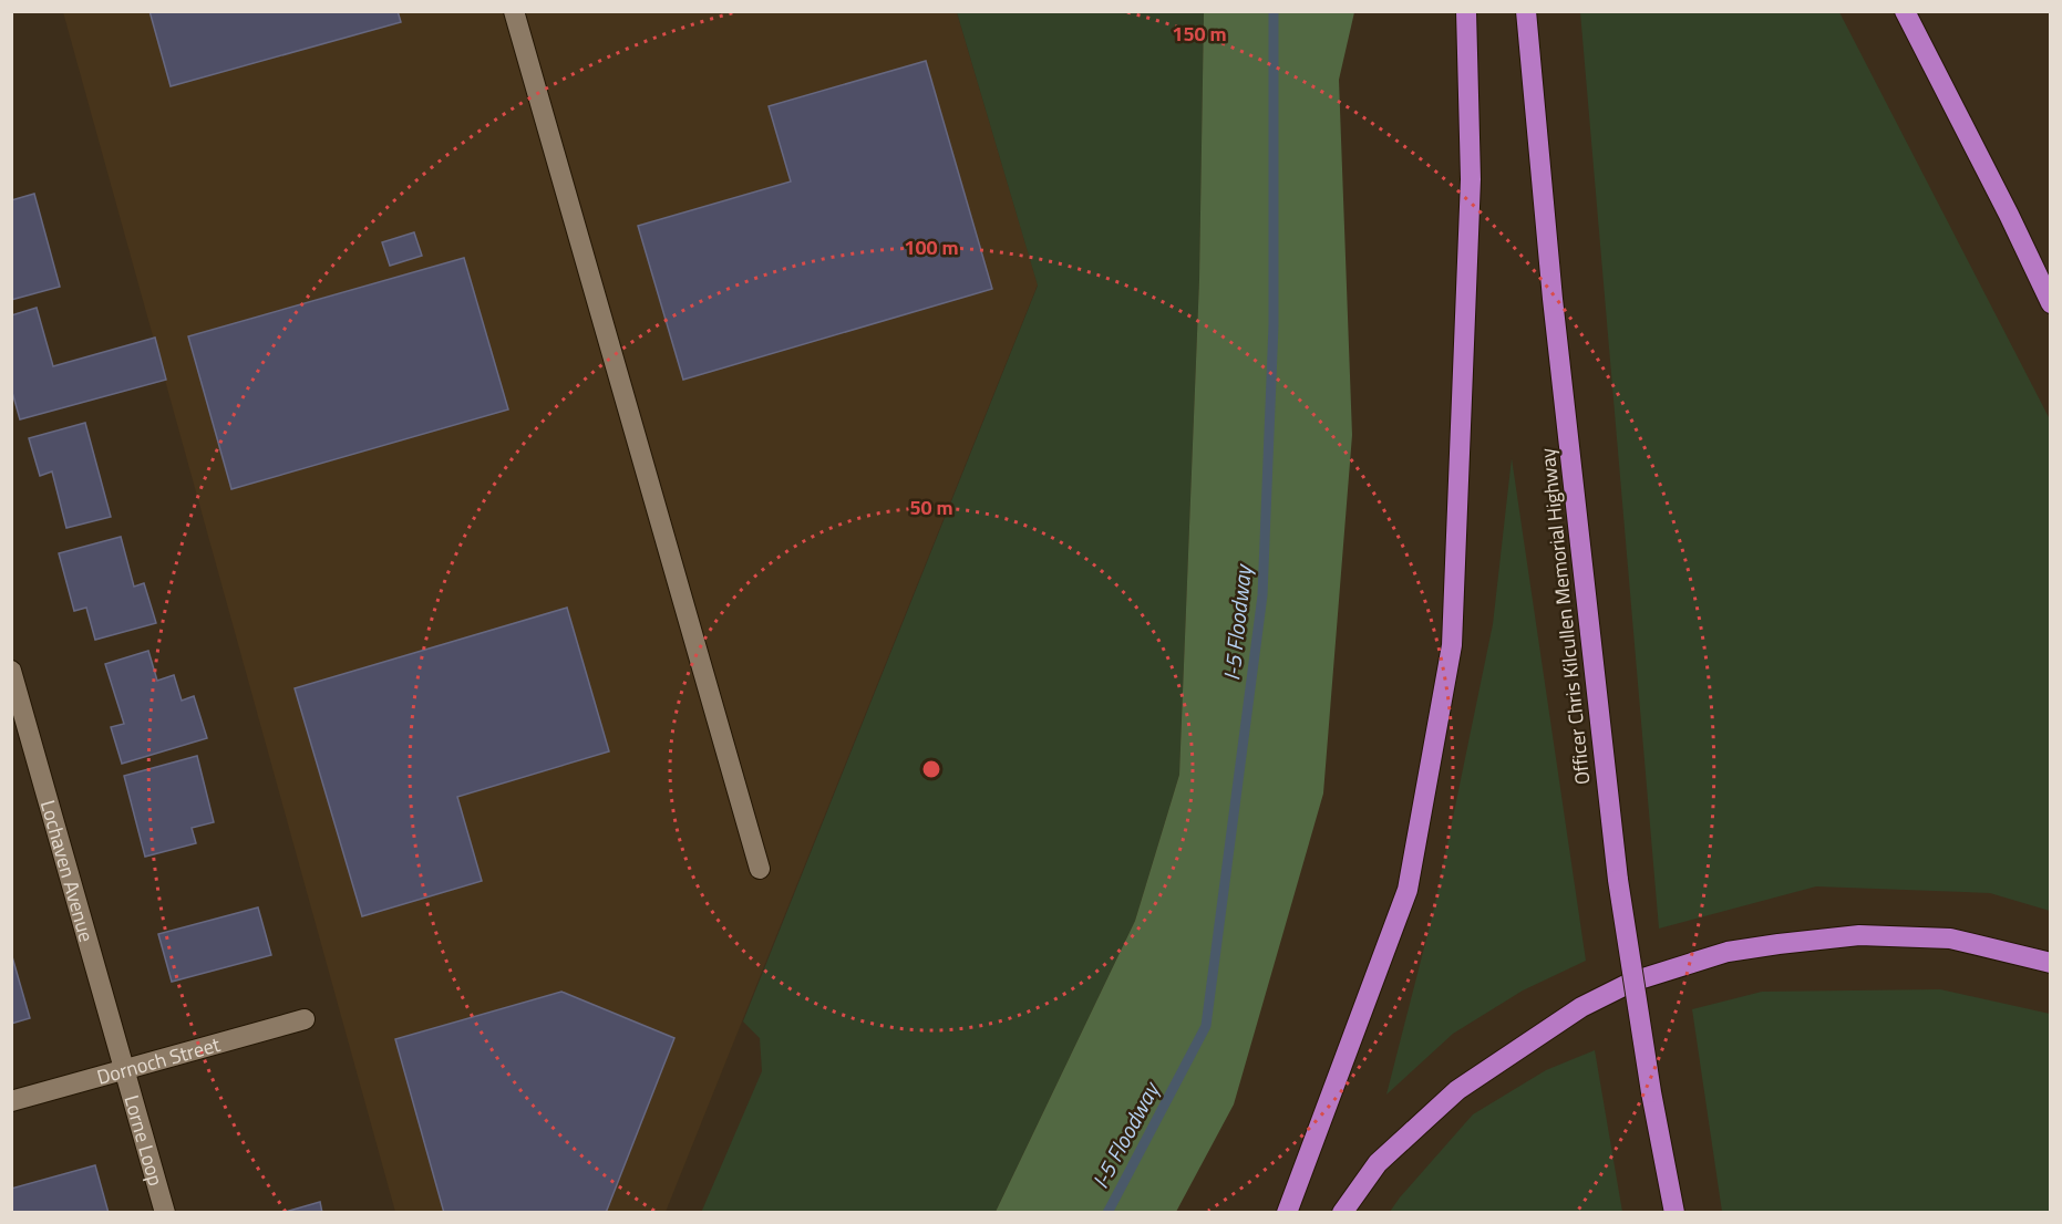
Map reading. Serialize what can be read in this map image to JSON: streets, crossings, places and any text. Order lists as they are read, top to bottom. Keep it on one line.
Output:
{"streets":{"highway":["Officer Chris Kilcullen Memorial Highway"],"street":["Lochaven Avenue","Dornoch Street","Lorne Loop"]},"crossings":[["Lochaven Avenue","Dornoch Street"],["Lochaven Avenue","Lorne Loop"],["Dornoch Street","Lorne Loop"]],"water":["I-5 Floodway"],"rings":["150 m","100 m","50 m"]}
